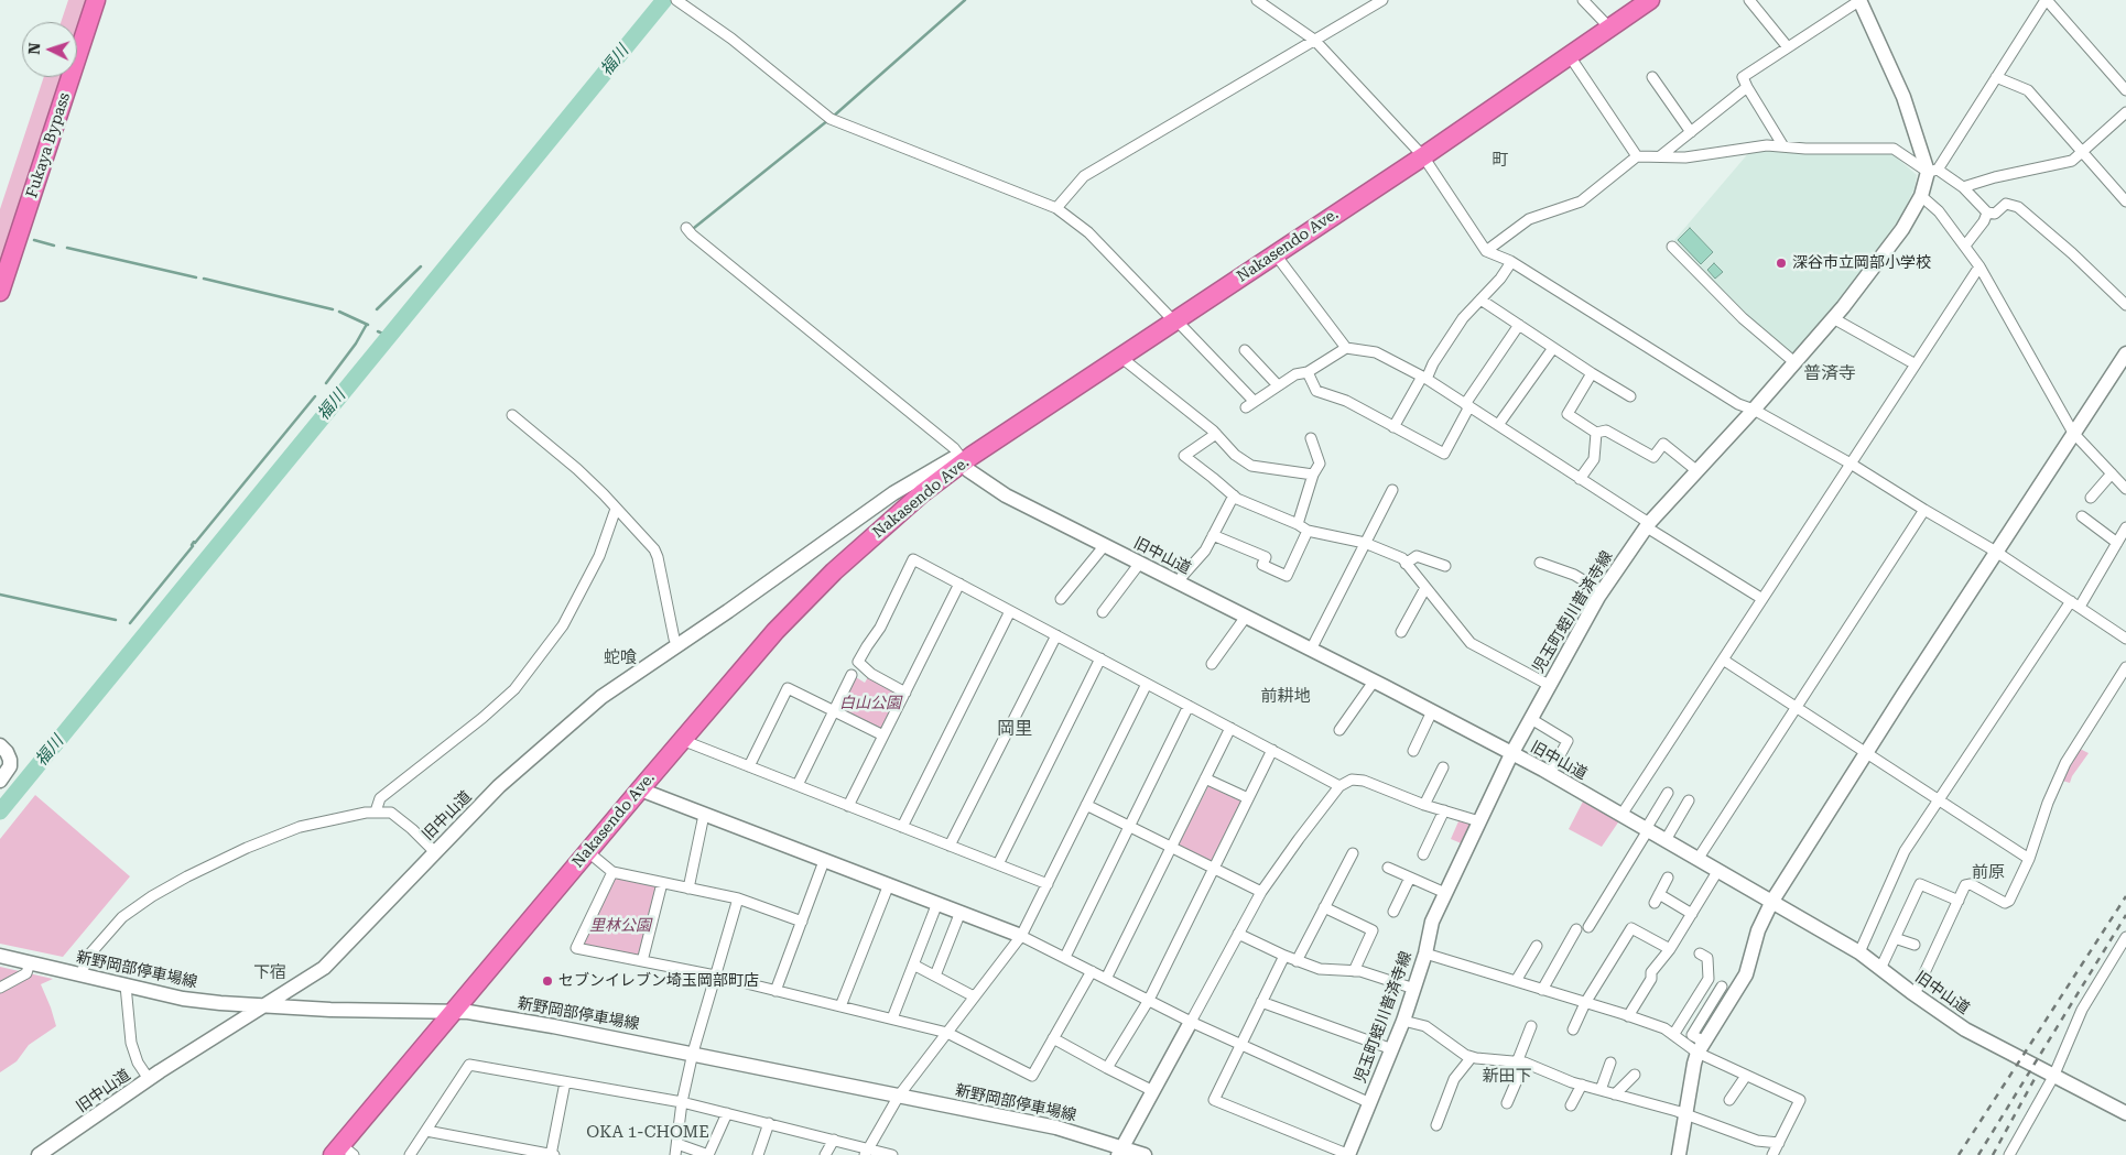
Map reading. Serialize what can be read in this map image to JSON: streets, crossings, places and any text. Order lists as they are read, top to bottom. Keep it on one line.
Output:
{"streets":{"highway":["Fukaya Bypass","Nakasendo Ave."],"street":["旧中山道","児玉町蛭川普済寺線","新野岡部停車場線"]},"crossings":[["Nakasendo Ave.","旧中山道"],["Nakasendo Ave.","新野岡部停車場線"],["旧中山道","児玉町蛭川普済寺線"],["旧中山道","新野岡部停車場線"]],"districts":["町","普済寺","蛇喰","前耕地","岡里","前原","下宿","新田下","OKA 1-CHOME"],"water":["福川"],"parks":["白山公園","里林公園"],"places":["深谷市立岡部小学校","セブンイレブン埼玉岡部町店"],"north":"left"}
